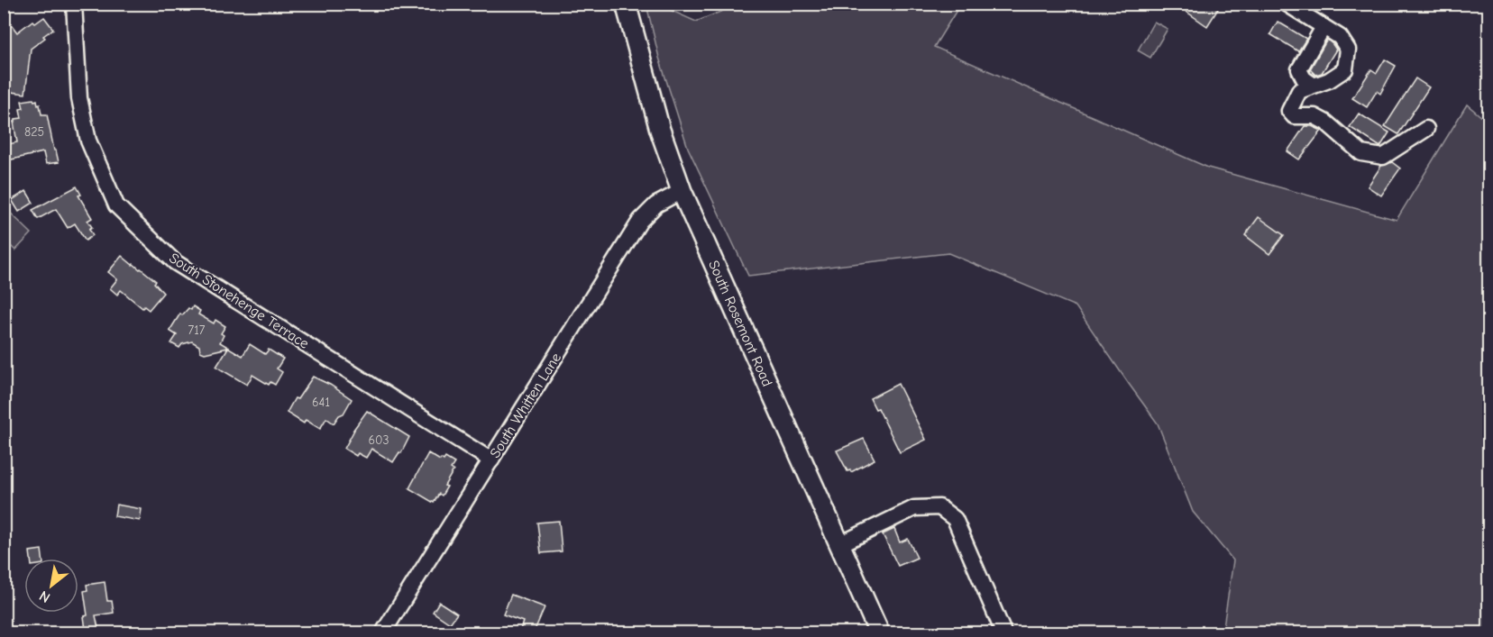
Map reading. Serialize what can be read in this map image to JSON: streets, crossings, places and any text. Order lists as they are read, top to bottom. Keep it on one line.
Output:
{"streets":{"main road":["South Rosemont Road"],"street":["South Stonehenge Terrace","South Whitten Lane"]},"crossings":[["South Stonehenge Terrace","South Whitten Lane"],["South Rosemont Road","South Whitten Lane"]],"house_numbers":["825","717","641","603"],"north":"bottom left"}
